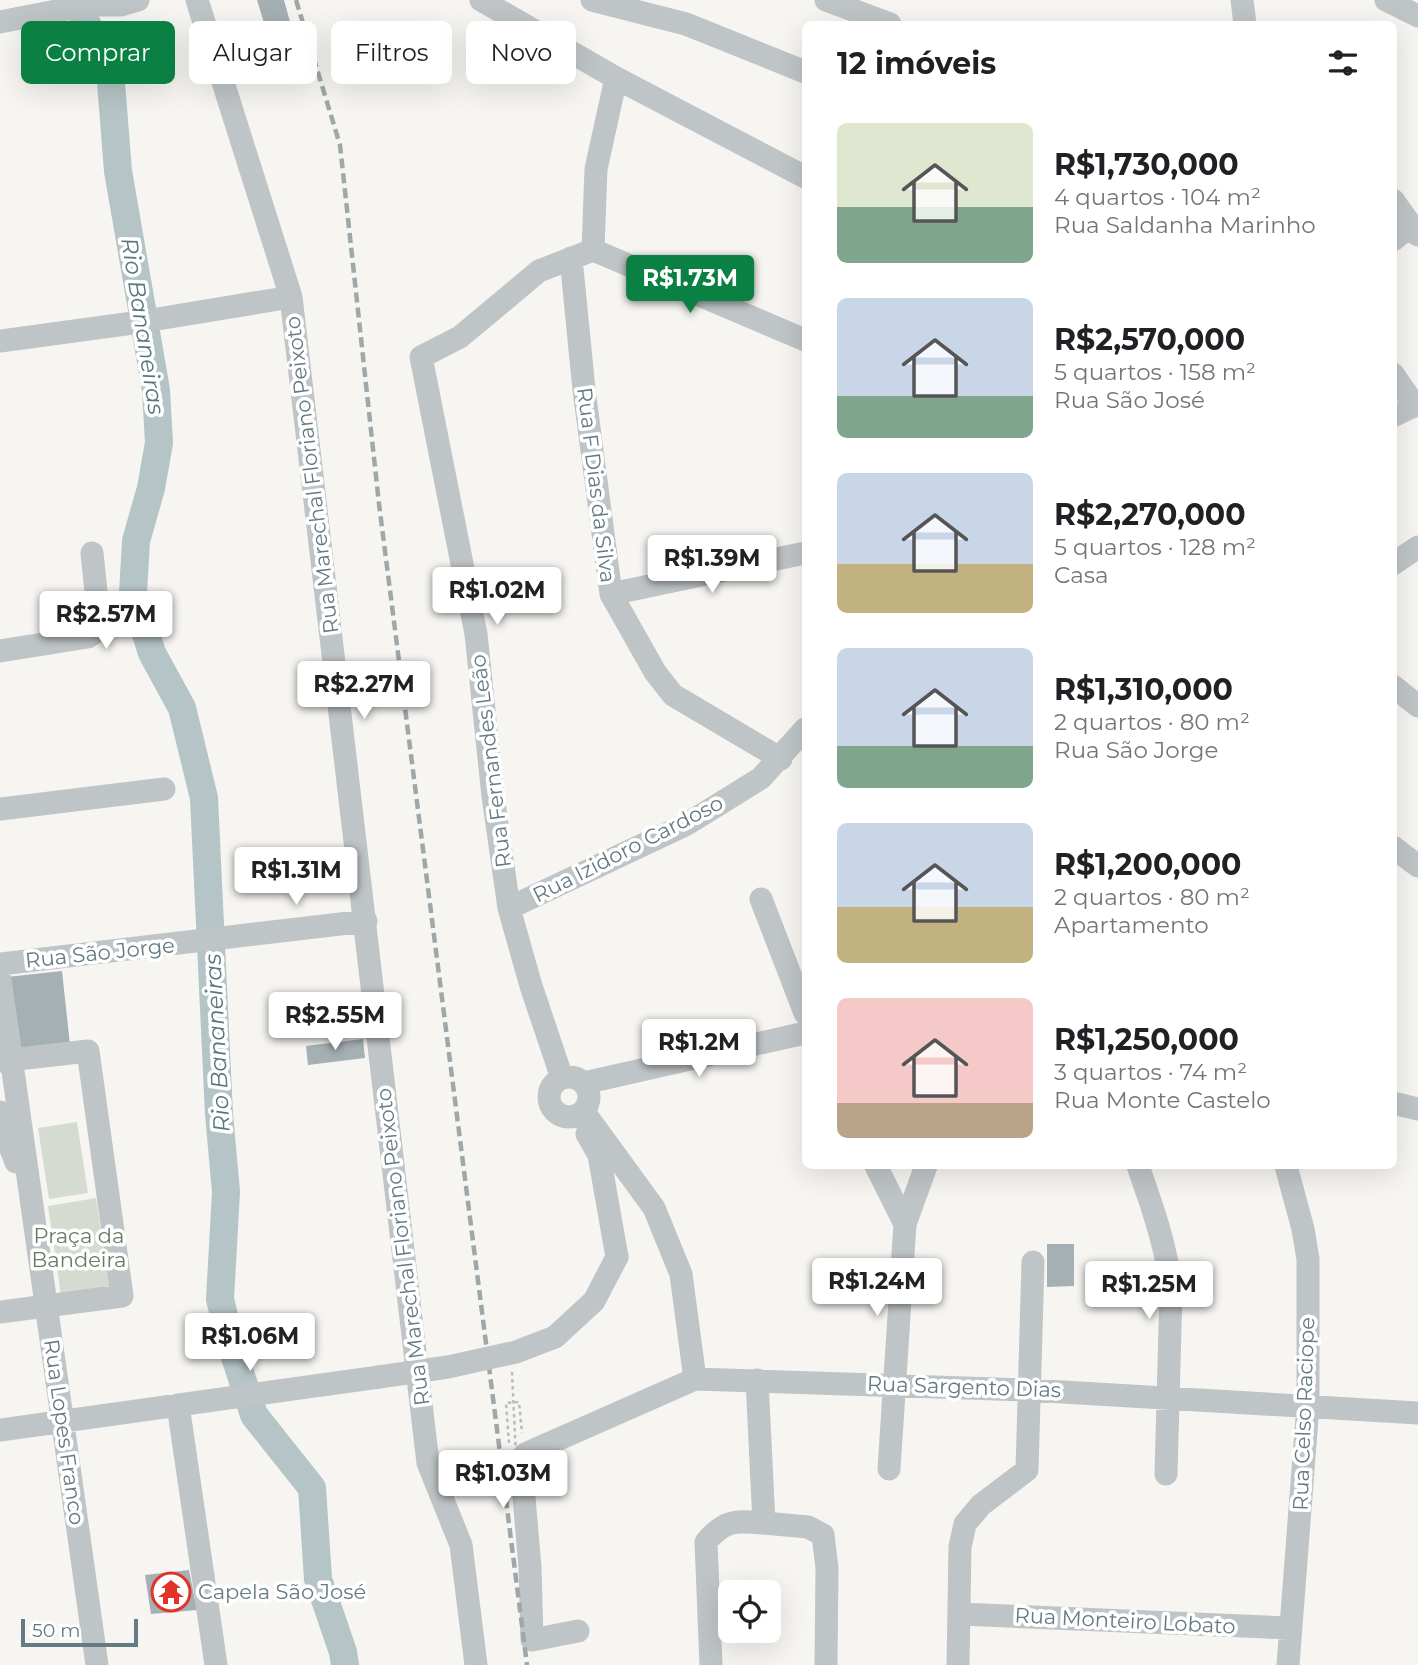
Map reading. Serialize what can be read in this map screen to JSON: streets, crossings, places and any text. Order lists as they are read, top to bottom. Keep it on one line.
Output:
{"streets":{"street":["Rua Marechal Floriano Peixoto","Rua F Dias da Silva","Rua Fernandes Leão","Rua Izidoro Cardoso","Rua São Jorge","Rua Sargento Dias","Rua Celso Raciope","Rua Lopes Franco","Rua Monteiro Lobato"]},"crossings":[["Rua Marechal Floriano Peixoto","Rua São Jorge"],["Rua F Dias da Silva","Rua Fernandes Leão"],["Rua F Dias da Silva","Rua Izidoro Cardoso"],["Rua Fernandes Leão","Rua Izidoro Cardoso"],["Rua Sargento Dias","Rua Celso Raciope"],["Rua Celso Raciope","Rua Monteiro Lobato"]],"water":["Rio Bananeiras"],"parks":["Praça da Bandeira"],"places":{"temple":["Capela São José"]},"scale_bar":"50 m","page":{"chip":["Comprar","Alugar","Filtros","Novo"],"heading":"12 imóveis","list":[{"name":"R$1,730,000","note":"4 quartos · 104 m² · Rua Saldanha Marinho"},{"name":"R$2,570,000","note":"5 quartos · 158 m² · Rua São José"},{"name":"R$2,270,000","note":"5 quartos · 128 m² · Casa"},{"name":"R$1,310,000","note":"2 quartos · 80 m² · Rua São Jorge"},{"name":"R$1,200,000","note":"2 quartos · 80 m² · Apartamento"},{"name":"R$1,250,000","note":"3 quartos · 74 m² · Rua Monte Castelo"}],"price":["R$1.73M","R$1.39M","R$1.02M","R$2.57M","R$2.27M","R$1.31M","R$2.55M","R$1.2M","R$1.24M","R$1.25M","R$1.06M","R$1.03M"],"scale":"50 m"}}
